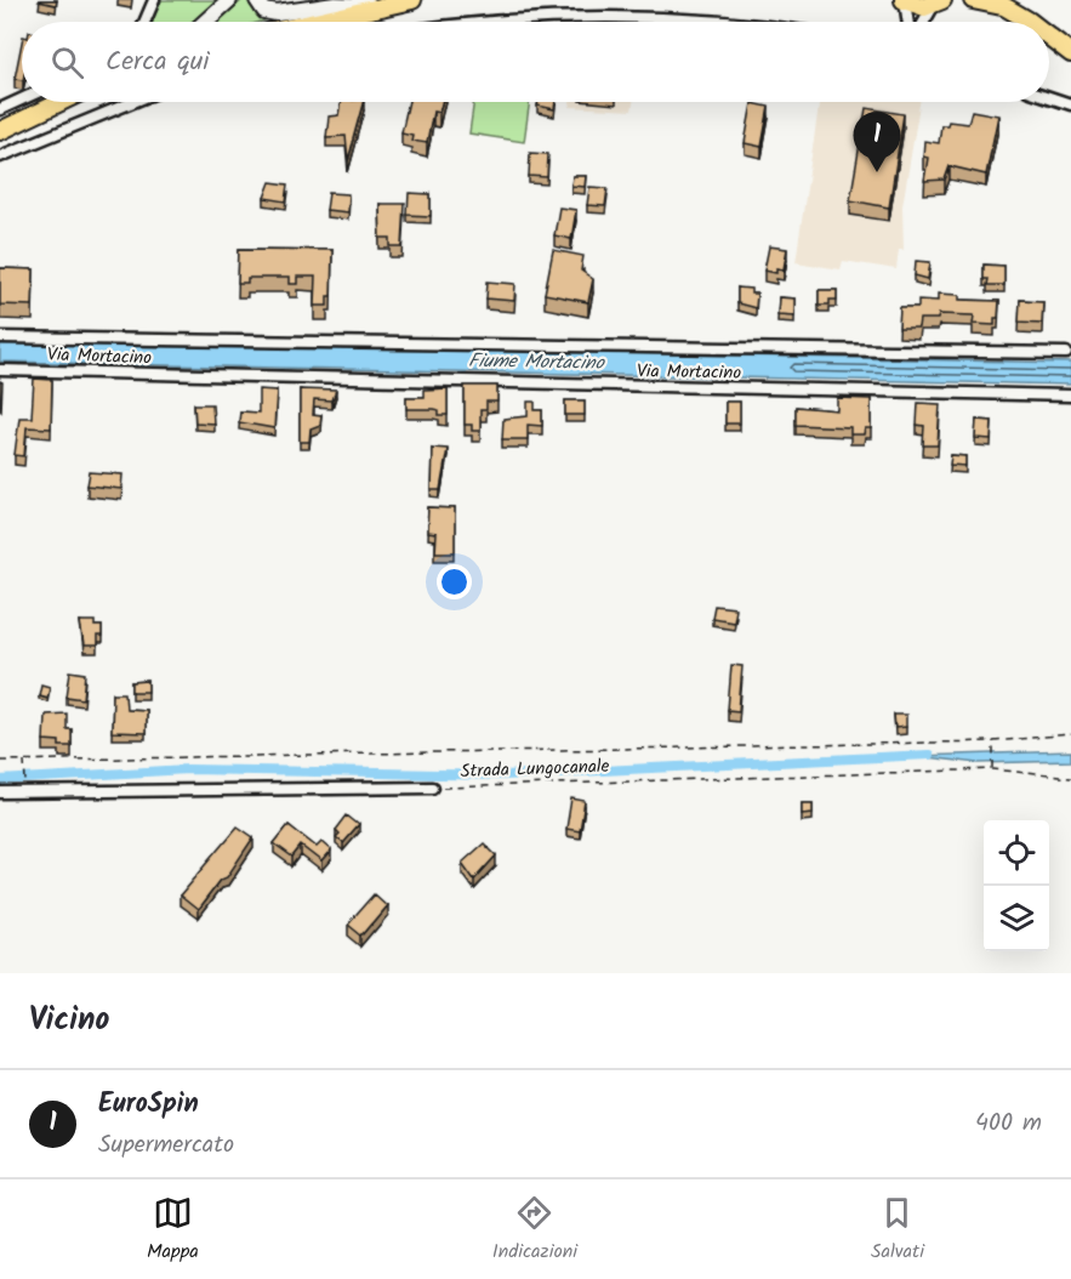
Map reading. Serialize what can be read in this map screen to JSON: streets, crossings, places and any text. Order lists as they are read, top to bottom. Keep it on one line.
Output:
{"streets":{"street":["Via Mortacino"],"path":["Strada Lungocanale"]},"water":["Fiume Mortacino"],"page":{"search":"Cerca qui","pins":"1","heading":"Vicino","list":[{"mark":"1","name":"EuroSpin","note":"Supermercato","value":"400 m"}],"nav":["Mappa","Indicazioni","Salvati"]}}
